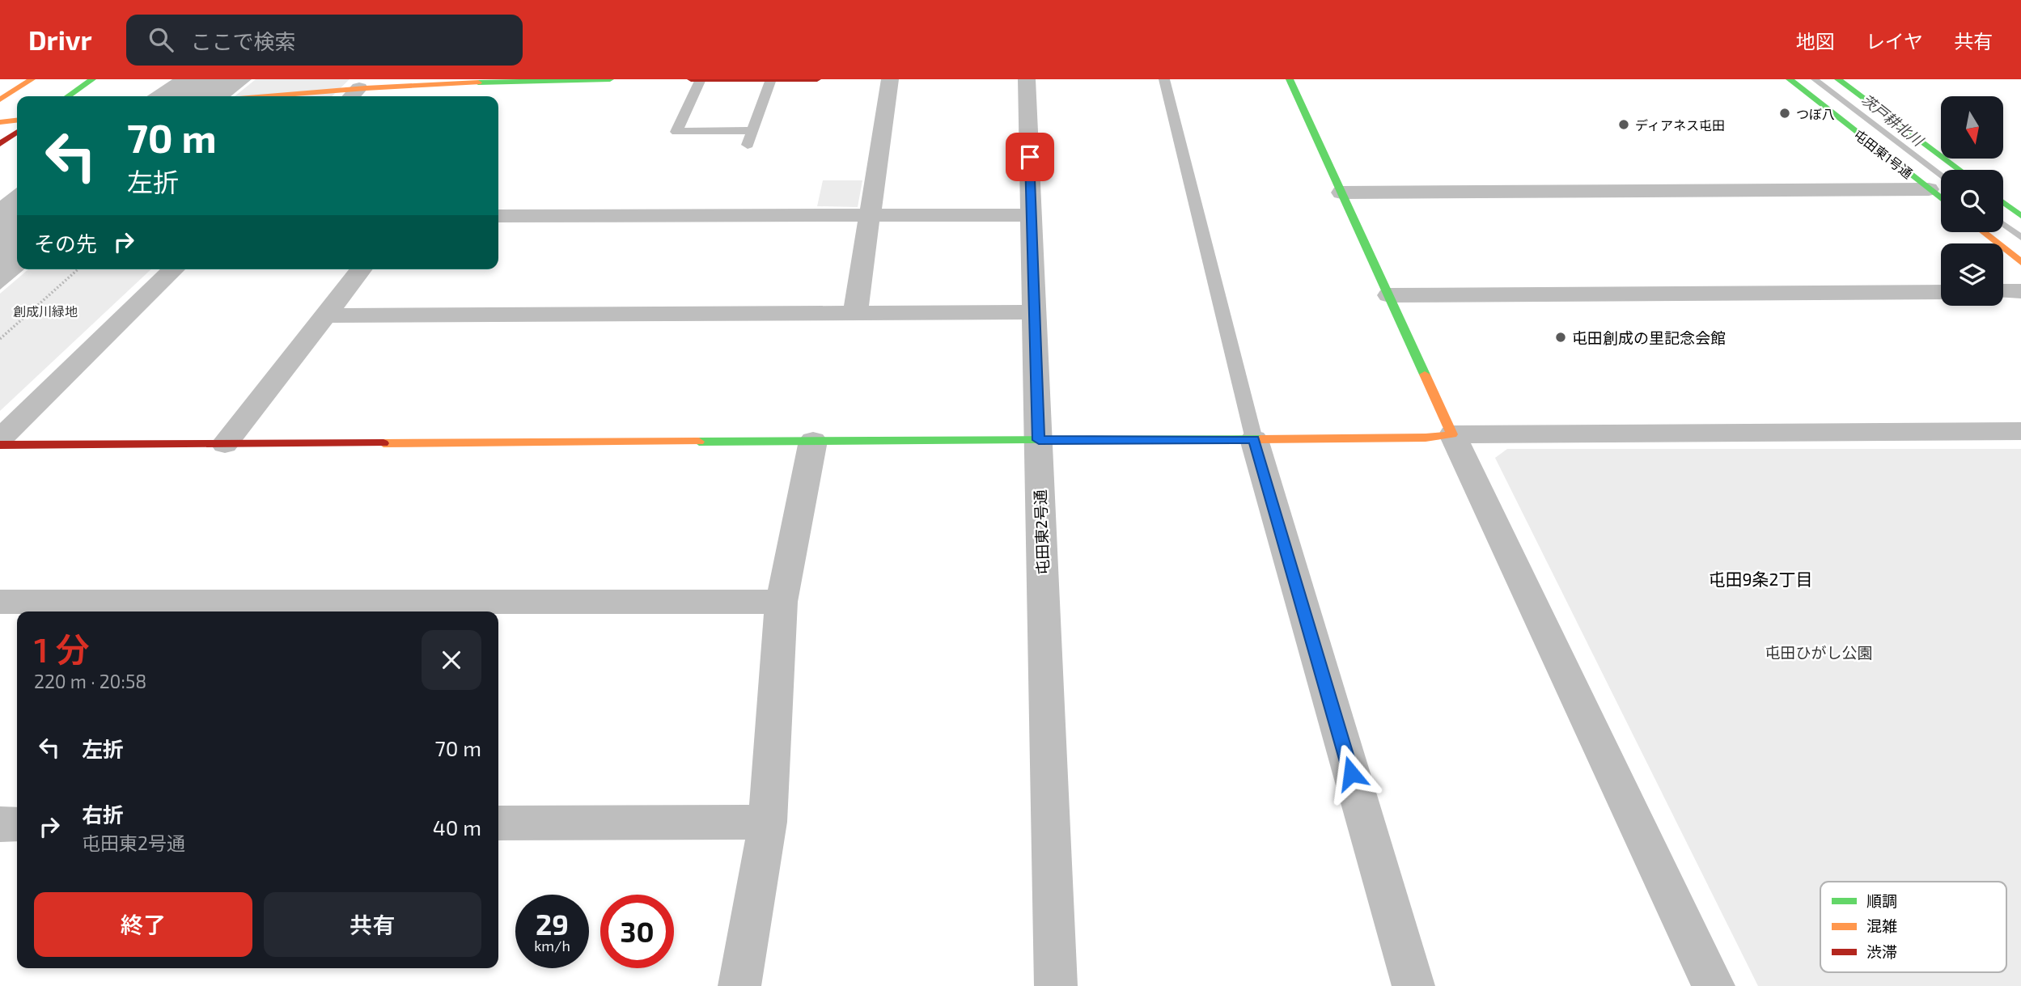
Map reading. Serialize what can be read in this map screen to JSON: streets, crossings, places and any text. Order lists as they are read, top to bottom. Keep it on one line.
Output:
{"streets":{"main road":["屯田東1号通"],"street":["屯田東2号通"]},"districts":["屯田9条2丁目"],"water":["茨戸耕北川"],"parks":["創成川緑地","屯田ひがし公園"],"places":["つぼ八","ディアネス屯田","屯田創成の里記念会館"],"legend":["順調","混雑","渋滞"],"north":"bottom","page":{"header":"Drivr","search":"ここで検索","nav":["地図","レイヤ","共有"],"turn":["70 m","左折"],"then":"その先","heading":["1 分","220 m · 20:58"],"list":[{"name":"左折","value":"70 m"},{"name":"右折","note":"屯田東2号通","value":"40 m"}],"buttons":["終了","共有"],"speed":"29 km/h","limit":"30"}}
